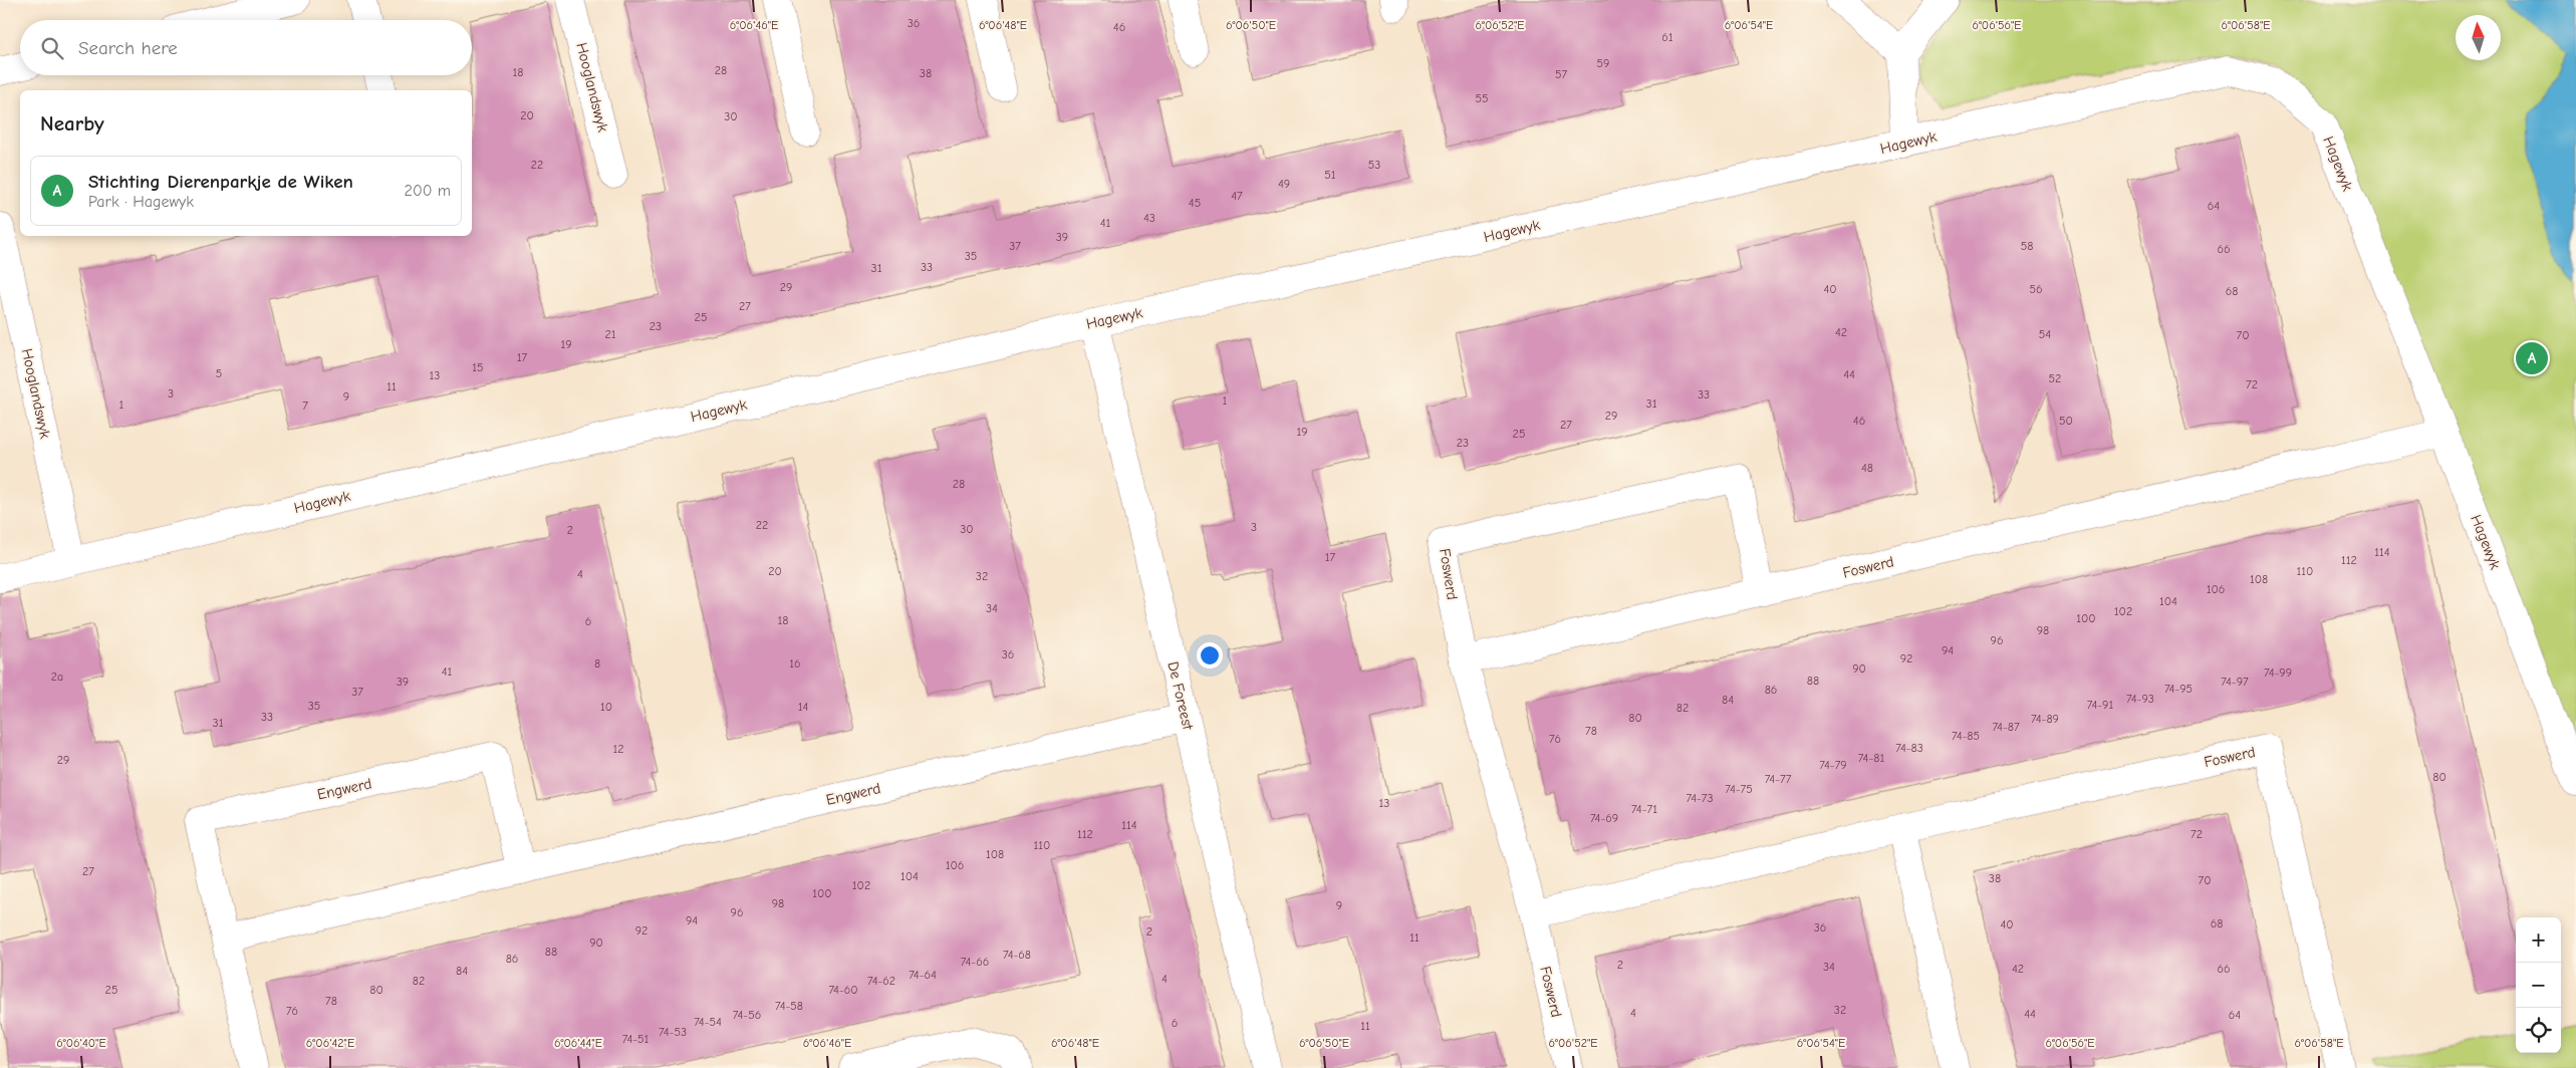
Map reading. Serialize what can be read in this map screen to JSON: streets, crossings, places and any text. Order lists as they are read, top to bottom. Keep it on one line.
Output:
{"streets":{"street":["Hooglandswyk","Hagewyk","Foswerd","De Foreest","Engwerd"]},"crossings":[["Hooglandswyk","Hagewyk"],["Hagewyk","Foswerd"],["Hagewyk","De Foreest"],["De Foreest","Engwerd"]],"house_numbers":["36","46","61","59","28","18","38","57","55","20","30","22","53","51","49","47","45","64","43","41","39","37","58","66","35","33","31","29","40","56","68","27","25","23","42","21","54","70","19","17","15","5","44","13","52","72","11","3","33","9","1","31","1","7","29","46","50","27","19","25","23","48","28","22","3","30","2","114","17","112","20","110","4","32","108","106","104","34","102","100","18","6","98","96","94","36","92","8","16","90","41","74-99","2a","88","39","74-97","74-95","86","37","74-93","84","74-91","35","10","14","82","33","80","74-89","31","74-87","78","74-85","76","74-83","12","74-81","29","74-79","80","74-77","74-75","74-73","13","74-71","74-69","114","112","72","110","108","106","27","104","38","70","102","100","98","9","96","94","68","40","36","92","2","11","90","88","74-68","86","74-66","2","34","42","66","84","74-64","4","82","74-62","25","80","74-60","78","74-58","32","76","4","44","74-56","64","74-54","6","11","74-53","74-51"],"north":"top","page":{"search":"Search here","heading":"Nearby","list":[{"mark":"A","name":"Stichting Dierenparkje de Wiken","note":"Park · Hagewyk","value":"200 m"}],"pins":"A","map_buttons":["+","−"]},"coordinates":["6°06'46\"E","6°06'48\"E","6°06'50\"E","6°06'52\"E","6°06'54\"E","6°06'56\"E","6°06'58\"E","6°06'40\"E","6°06'42\"E","6°06'44\"E"]}
